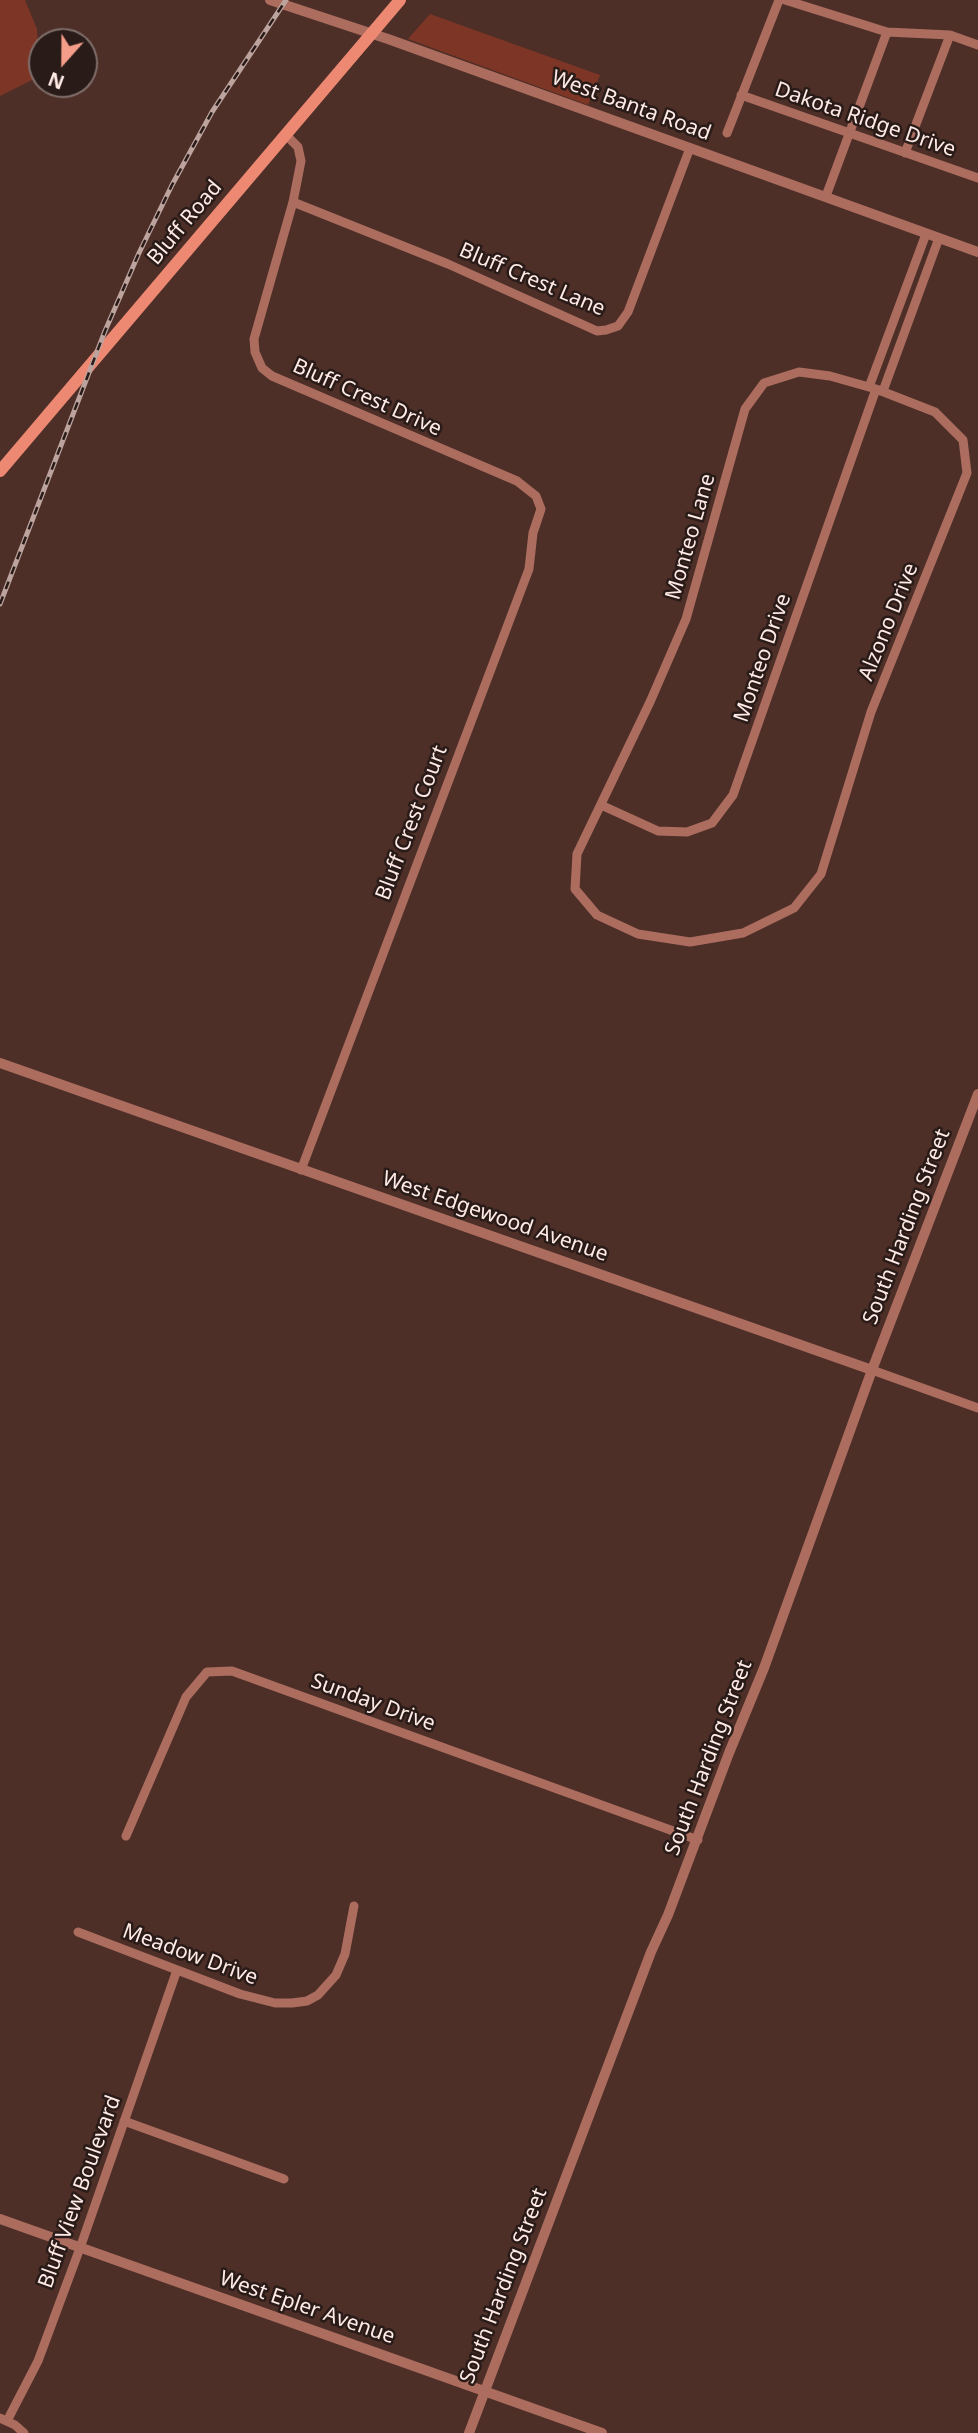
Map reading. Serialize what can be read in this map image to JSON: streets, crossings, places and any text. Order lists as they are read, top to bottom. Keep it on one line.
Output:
{"streets":{"main road":["Bluff Road"],"street":["West Banta Road","Dakota Ridge Drive","Bluff Crest Lane","Bluff Crest Drive","Monteo Lane","Alzono Drive","Monteo Drive","Bluff Crest Court","West Edgewood Avenue","South Harding Street","Sunday Drive","Meadow Drive","Bluff View Boulevard","West Epler Avenue"]},"crossings":[["West Banta Road","Bluff Road"],["West Banta Road","Bluff Crest Lane"],["West Banta Road","Monteo Drive"],["Bluff Road","Bluff Crest Drive"],["Bluff Crest Lane","Bluff Crest Drive"],["Bluff Crest Drive","Bluff Crest Court"],["Monteo Lane","Alzono Drive"],["Monteo Lane","Monteo Drive"],["Alzono Drive","Monteo Drive"],["Bluff Crest Court","West Edgewood Avenue"],["West Edgewood Avenue","South Harding Street"],["South Harding Street","Sunday Drive"],["South Harding Street","West Epler Avenue"],["Meadow Drive","Bluff View Boulevard"],["Bluff View Boulevard","West Epler Avenue"]],"north":"bottom"}
